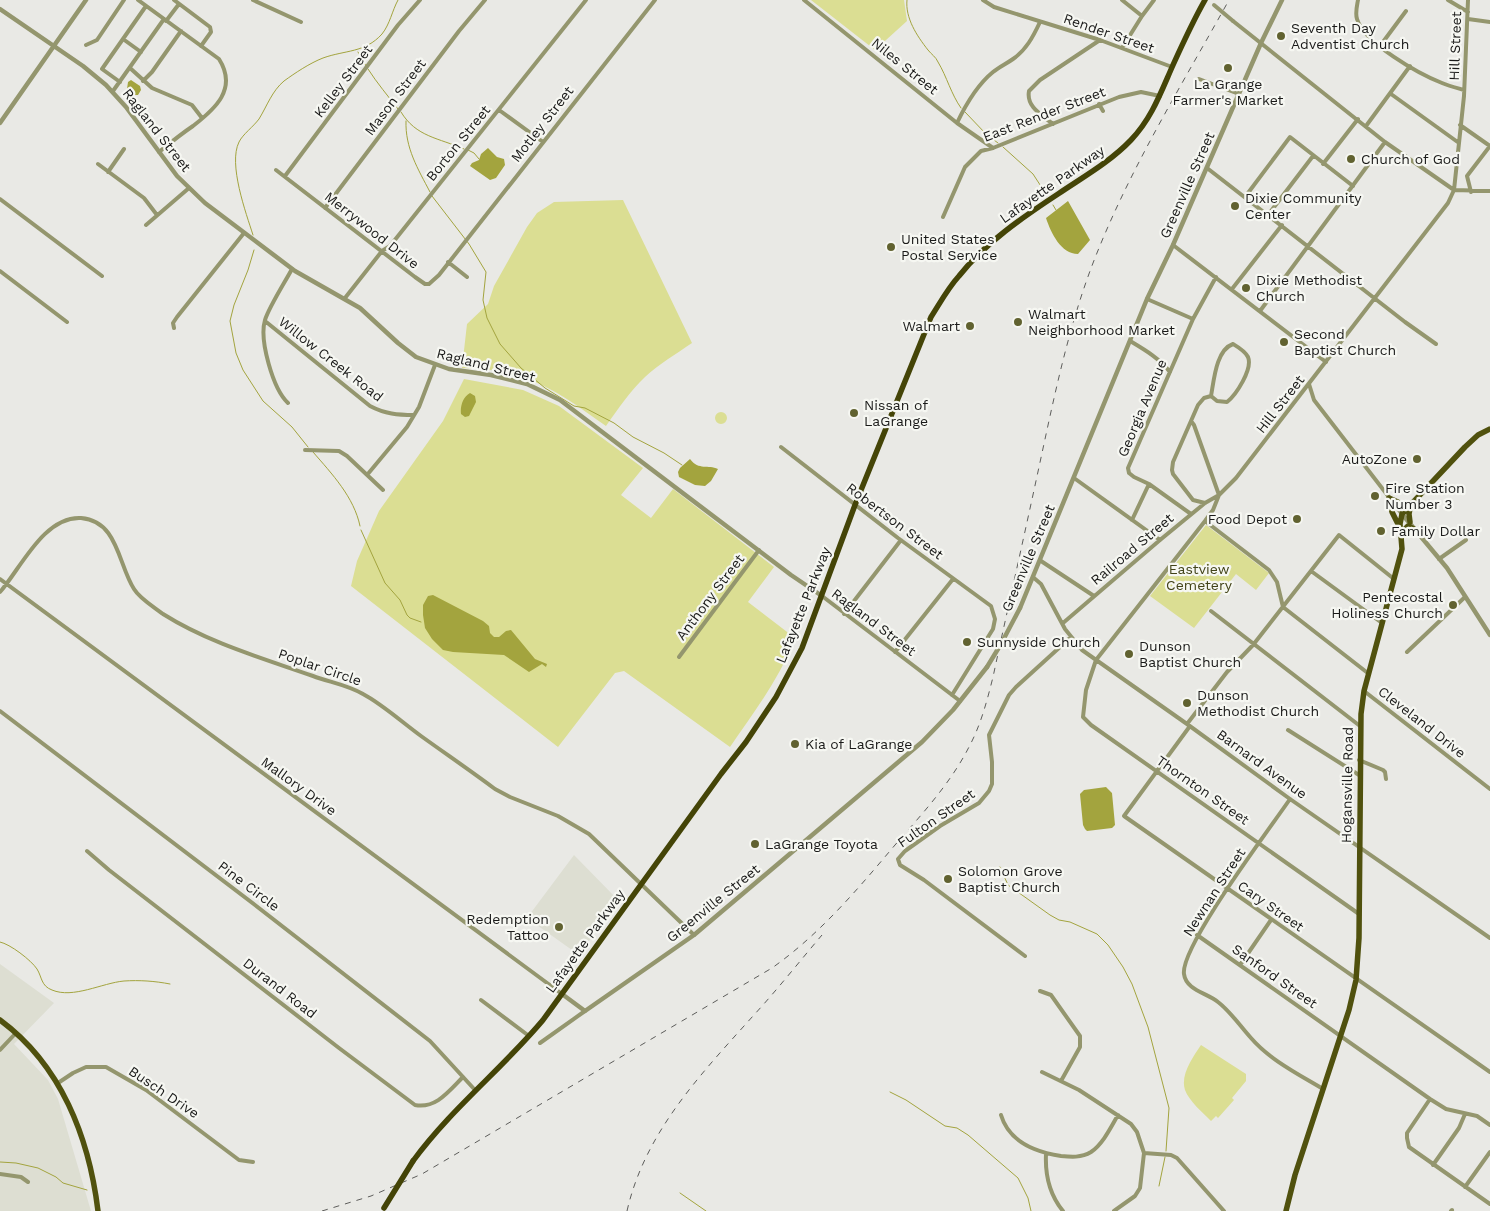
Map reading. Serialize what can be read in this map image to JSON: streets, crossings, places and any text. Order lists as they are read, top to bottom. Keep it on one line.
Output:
{"streets":{"highway":["Lafayette Parkway"],"main road":["Hogansville Road"],"street":["Render Street","Hill Street","Niles Street","Kelley Street","Mason Street","East Render Street","Motley Street","Ragland Street","Borton Street","Greenville Street","Merrywood Drive","Willow Creek Road","Georgia Avenue","Robertson Street","Railroad Street","Anthony Street","Poplar Circle","Cleveland Drive","Barnard Avenue","Mallory Drive","Thornton Street","Fulton Street","Pine Circle","Newnan Street","Cary Street","Sanford Street","Durand Road","Busch Drive"]},"crossings":[["Render Street","Lafayette Parkway"],["Hill Street","Railroad Street"],["Hill Street","Barnard Avenue"],["Hill Street","Thornton Street"],["Niles Street","East Render Street"],["Kelley Street","Merrywood Drive"],["Mason Street","Merrywood Drive"],["East Render Street","Lafayette Parkway"],["Motley Street","Merrywood Drive"],["Ragland Street","Borton Street"],["Ragland Street","Lafayette Parkway"],["Ragland Street","Greenville Street"],["Ragland Street","Robertson Street"],["Ragland Street","Anthony Street"],["Borton Street","Merrywood Drive"],["Lafayette Parkway","Robertson Street"],["Lafayette Parkway","Poplar Circle"],["Lafayette Parkway","Mallory Drive"],["Lafayette Parkway","Pine Circle"],["Greenville Street","Poplar Circle"],["Greenville Street","Barnard Avenue"],["Greenville Street","Mallory Drive"],["Railroad Street","Barnard Avenue"],["Poplar Circle","Mallory Drive"],["Cleveland Drive","Hogansville Road"],["Barnard Avenue","Hogansville Road"],["Barnard Avenue","Thornton Street"],["Barnard Avenue","Fulton Street"],["Barnard Avenue","Newnan Street"],["Hogansville Road","Thornton Street"],["Hogansville Road","Newnan Street"],["Hogansville Road","Cary Street"],["Hogansville Road","Sanford Street"],["Thornton Street","Newnan Street"],["Thornton Street","Cary Street"],["Pine Circle","Durand Road"],["Newnan Street","Cary Street"],["Newnan Street","Sanford Street"]],"parks":["Eastview Cemetery"],"places":["Seventh Day Adventist Church","La Grange Farmer's Market","Church of God","Dixie Community Center","United States Postal Service","Dixie Methodist Church","Walmart Neighborhood Market","Walmart","Second Baptist Church","Nissan of LaGrange","AutoZone","Fire Station Number 3","Food Depot","Family Dollar","Pentecostal Holiness Church","Sunnyside Church","Dunson Baptist Church","Dunson Methodist Church","Kia of LaGrange","LaGrange Toyota","Solomon Grove Baptist Church","Redemption Tattoo"]}
